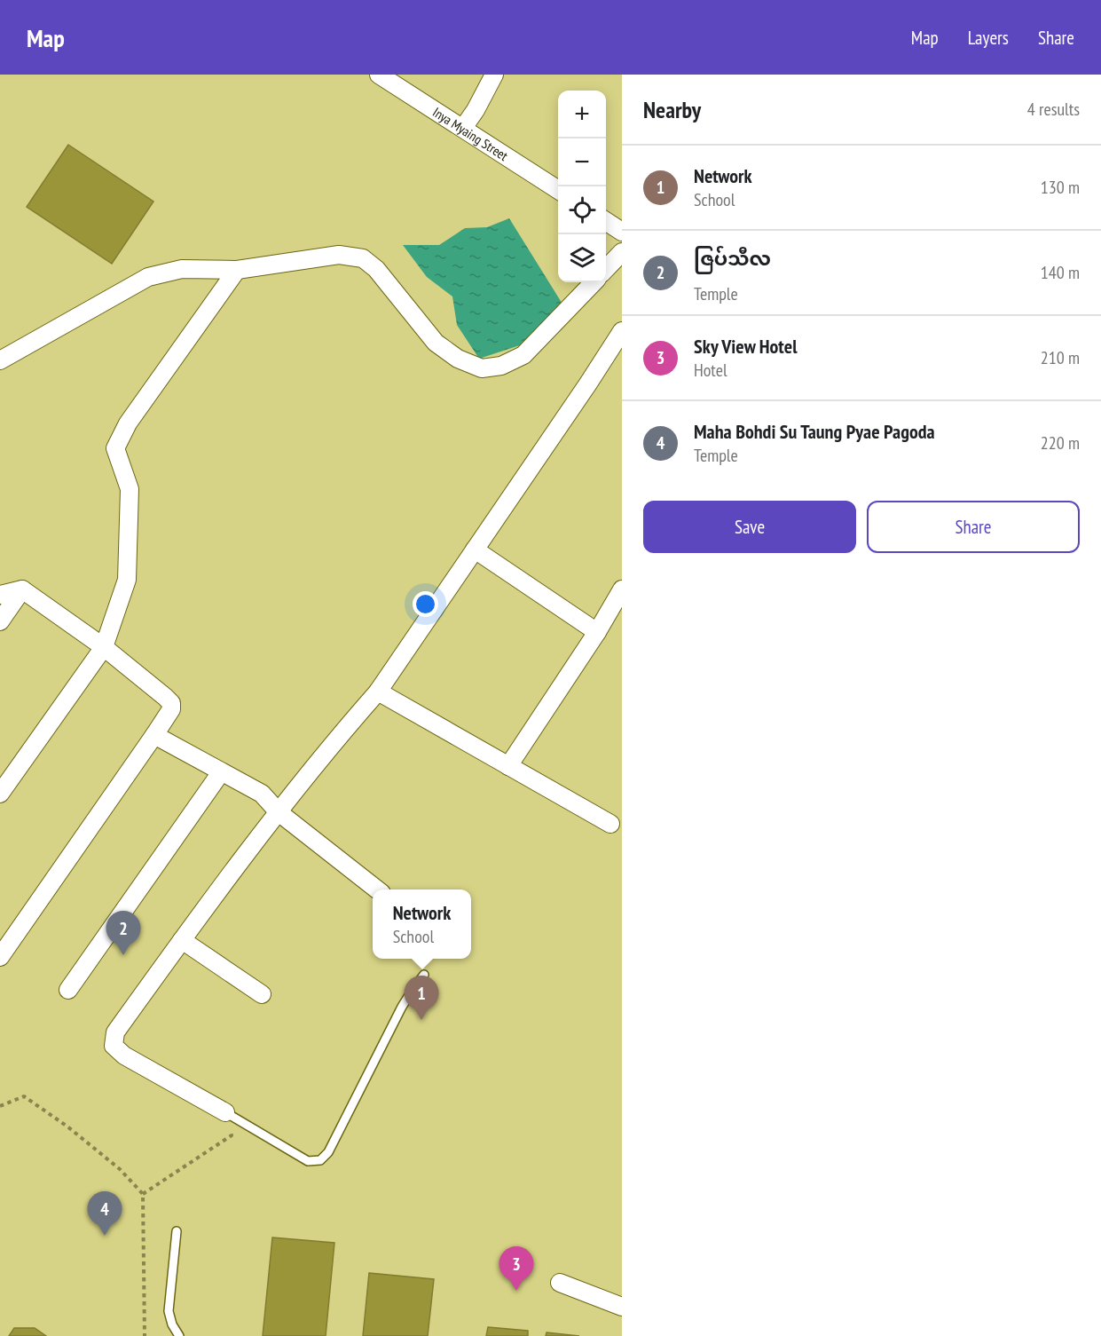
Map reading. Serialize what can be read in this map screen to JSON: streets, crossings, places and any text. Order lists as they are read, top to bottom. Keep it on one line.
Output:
{"streets":{"street":["Inya Myaing Street"]},"page":{"header":"Map","nav":["Map","Layers","Share"],"heading":["Nearby","4 results"],"map_buttons":["+","−"],"list":[{"mark":"1","name":"Network","note":"School","value":"130 m"},{"mark":"2","name":"ဇြပ်သီလ","note":"Temple","value":"140 m"},{"mark":"3","name":"Sky View Hotel","note":"Hotel","value":"210 m"},{"mark":"4","name":"Maha Bohdi Su Taung Pyae Pagoda","note":"Temple","value":"220 m"}],"buttons":["Save","Share"],"popup":["Network","School"],"pins":["2","1","4","3"]}}
